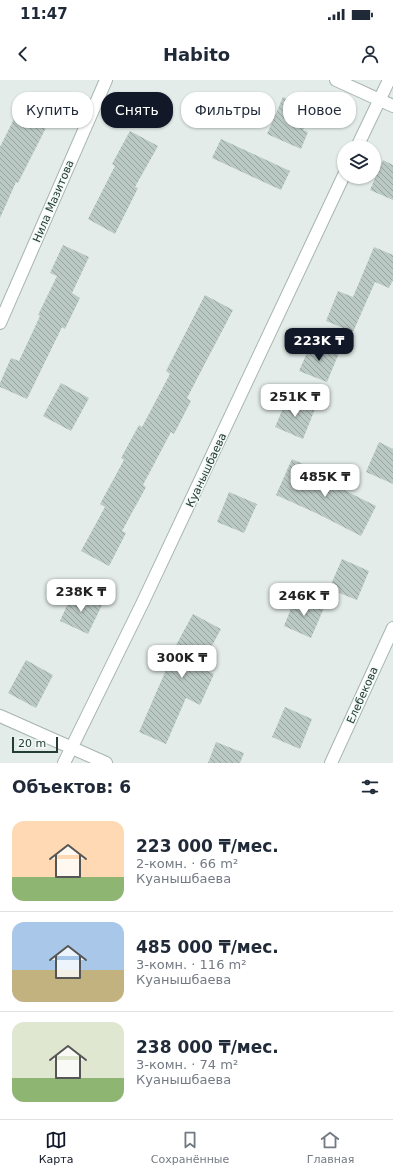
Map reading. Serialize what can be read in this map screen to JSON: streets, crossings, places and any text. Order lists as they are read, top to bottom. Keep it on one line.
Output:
{"streets":{"street":["Нила Мазитова","Куанышбаева","Елебекова"]},"scale_bar":"20 m","page":{"status":"11:47","header":"Habito","chip":["Купить","Снять","Фильтры","Новое"],"price":["223K ₸","251K ₸","485K ₸","238K ₸","246K ₸","300K ₸"],"scale":"20 m","heading":"Объектов: 6","list":[{"name":"223 000 ₸/мес.","note":"2-комн. · 66 m² · Куанышбаева"},{"name":"485 000 ₸/мес.","note":"3-комн. · 116 m² · Куанышбаева"},{"name":"238 000 ₸/мес.","note":"3-комн. · 74 m² · Куанышбаева"}],"tabs":["Карта","Сохранённые","Главная"]}}
